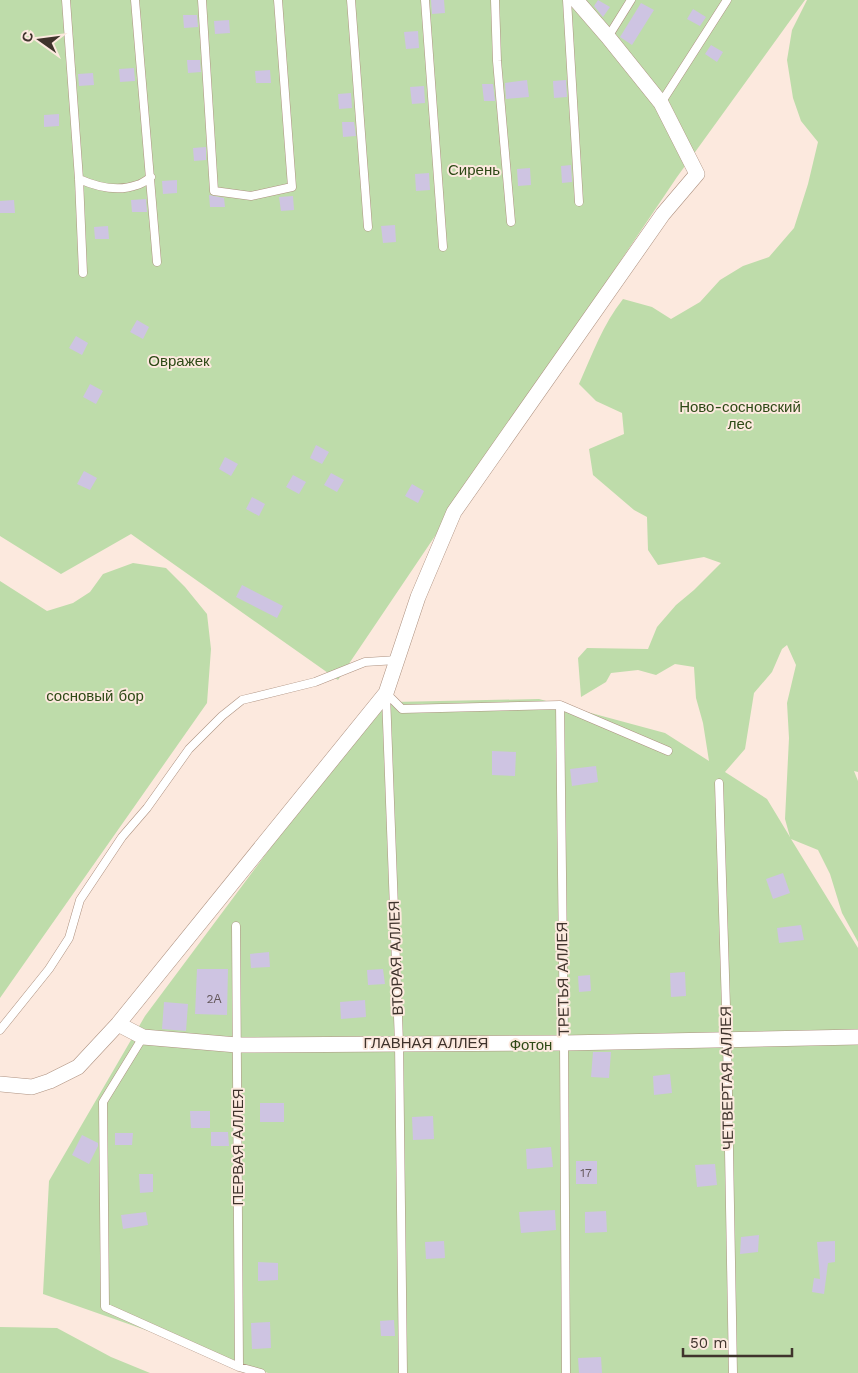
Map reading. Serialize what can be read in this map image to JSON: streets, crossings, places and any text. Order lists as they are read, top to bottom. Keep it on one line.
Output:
{"streets":{"street":["ГЛАВНАЯ АЛЛЕЯ"],"lane":["ВТОРАЯ АЛЛЕЯ","ТРЕТЬЯ АЛЛЕЯ","ЧЕТВЕРТАЯ АЛЛЕЯ","ПЕРВАЯ АЛЛЕЯ"]},"crossings":[["ВТОРАЯ АЛЛЕЯ","ГЛАВНАЯ АЛЛЕЯ"],["ТРЕТЬЯ АЛЛЕЯ","ГЛАВНАЯ АЛЛЕЯ"],["ГЛАВНАЯ АЛЛЕЯ","ЧЕТВЕРТАЯ АЛЛЕЯ"],["ГЛАВНАЯ АЛЛЕЯ","ПЕРВАЯ АЛЛЕЯ"]],"parks":["Сирень","Овражек","Ново-сосновский лес","сосновый бор","Фотон"],"house_numbers":["2А","17"],"scale_bar":"50 m","north":"left"}
